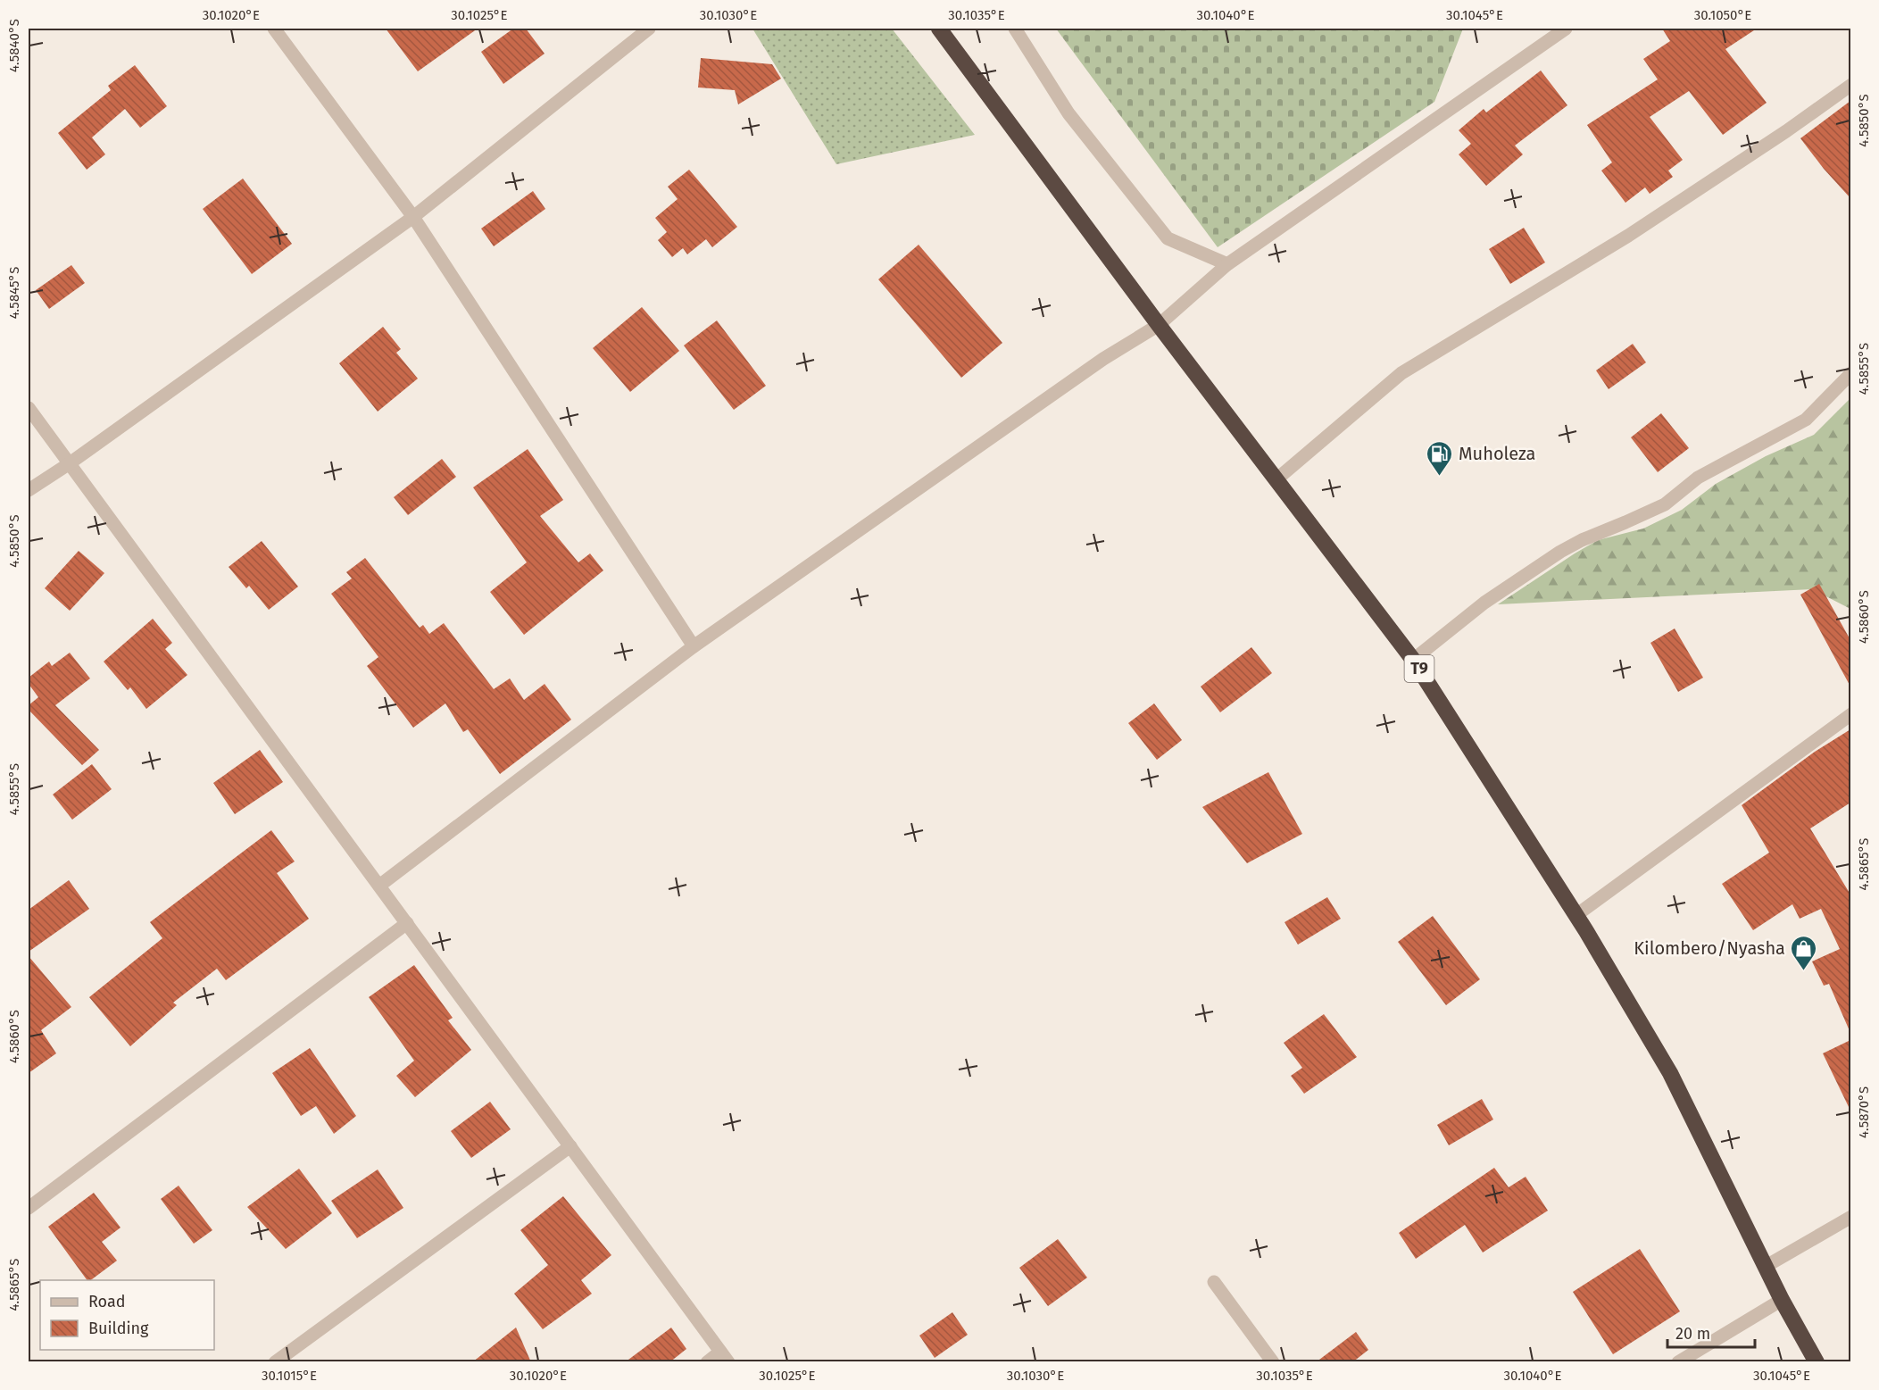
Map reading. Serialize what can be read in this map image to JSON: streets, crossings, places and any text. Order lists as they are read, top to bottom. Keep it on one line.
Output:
{"streets":{"highway":["T9"]},"places":{"fuel station":["Muholeza"],"shop":["Kilombero/Nyasha"]},"legend":["Road","Building"],"scale_bar":"20 m","coordinates":["30.1020°E","30.1025°E","30.1030°E","30.1035°E","30.1040°E","30.1045°E","30.1050°E","4.5840°S","4.5850°S","4.5845°S","4.5855°S","4.5860°S","4.5865°S","4.5870°S","30.1015°E"]}
